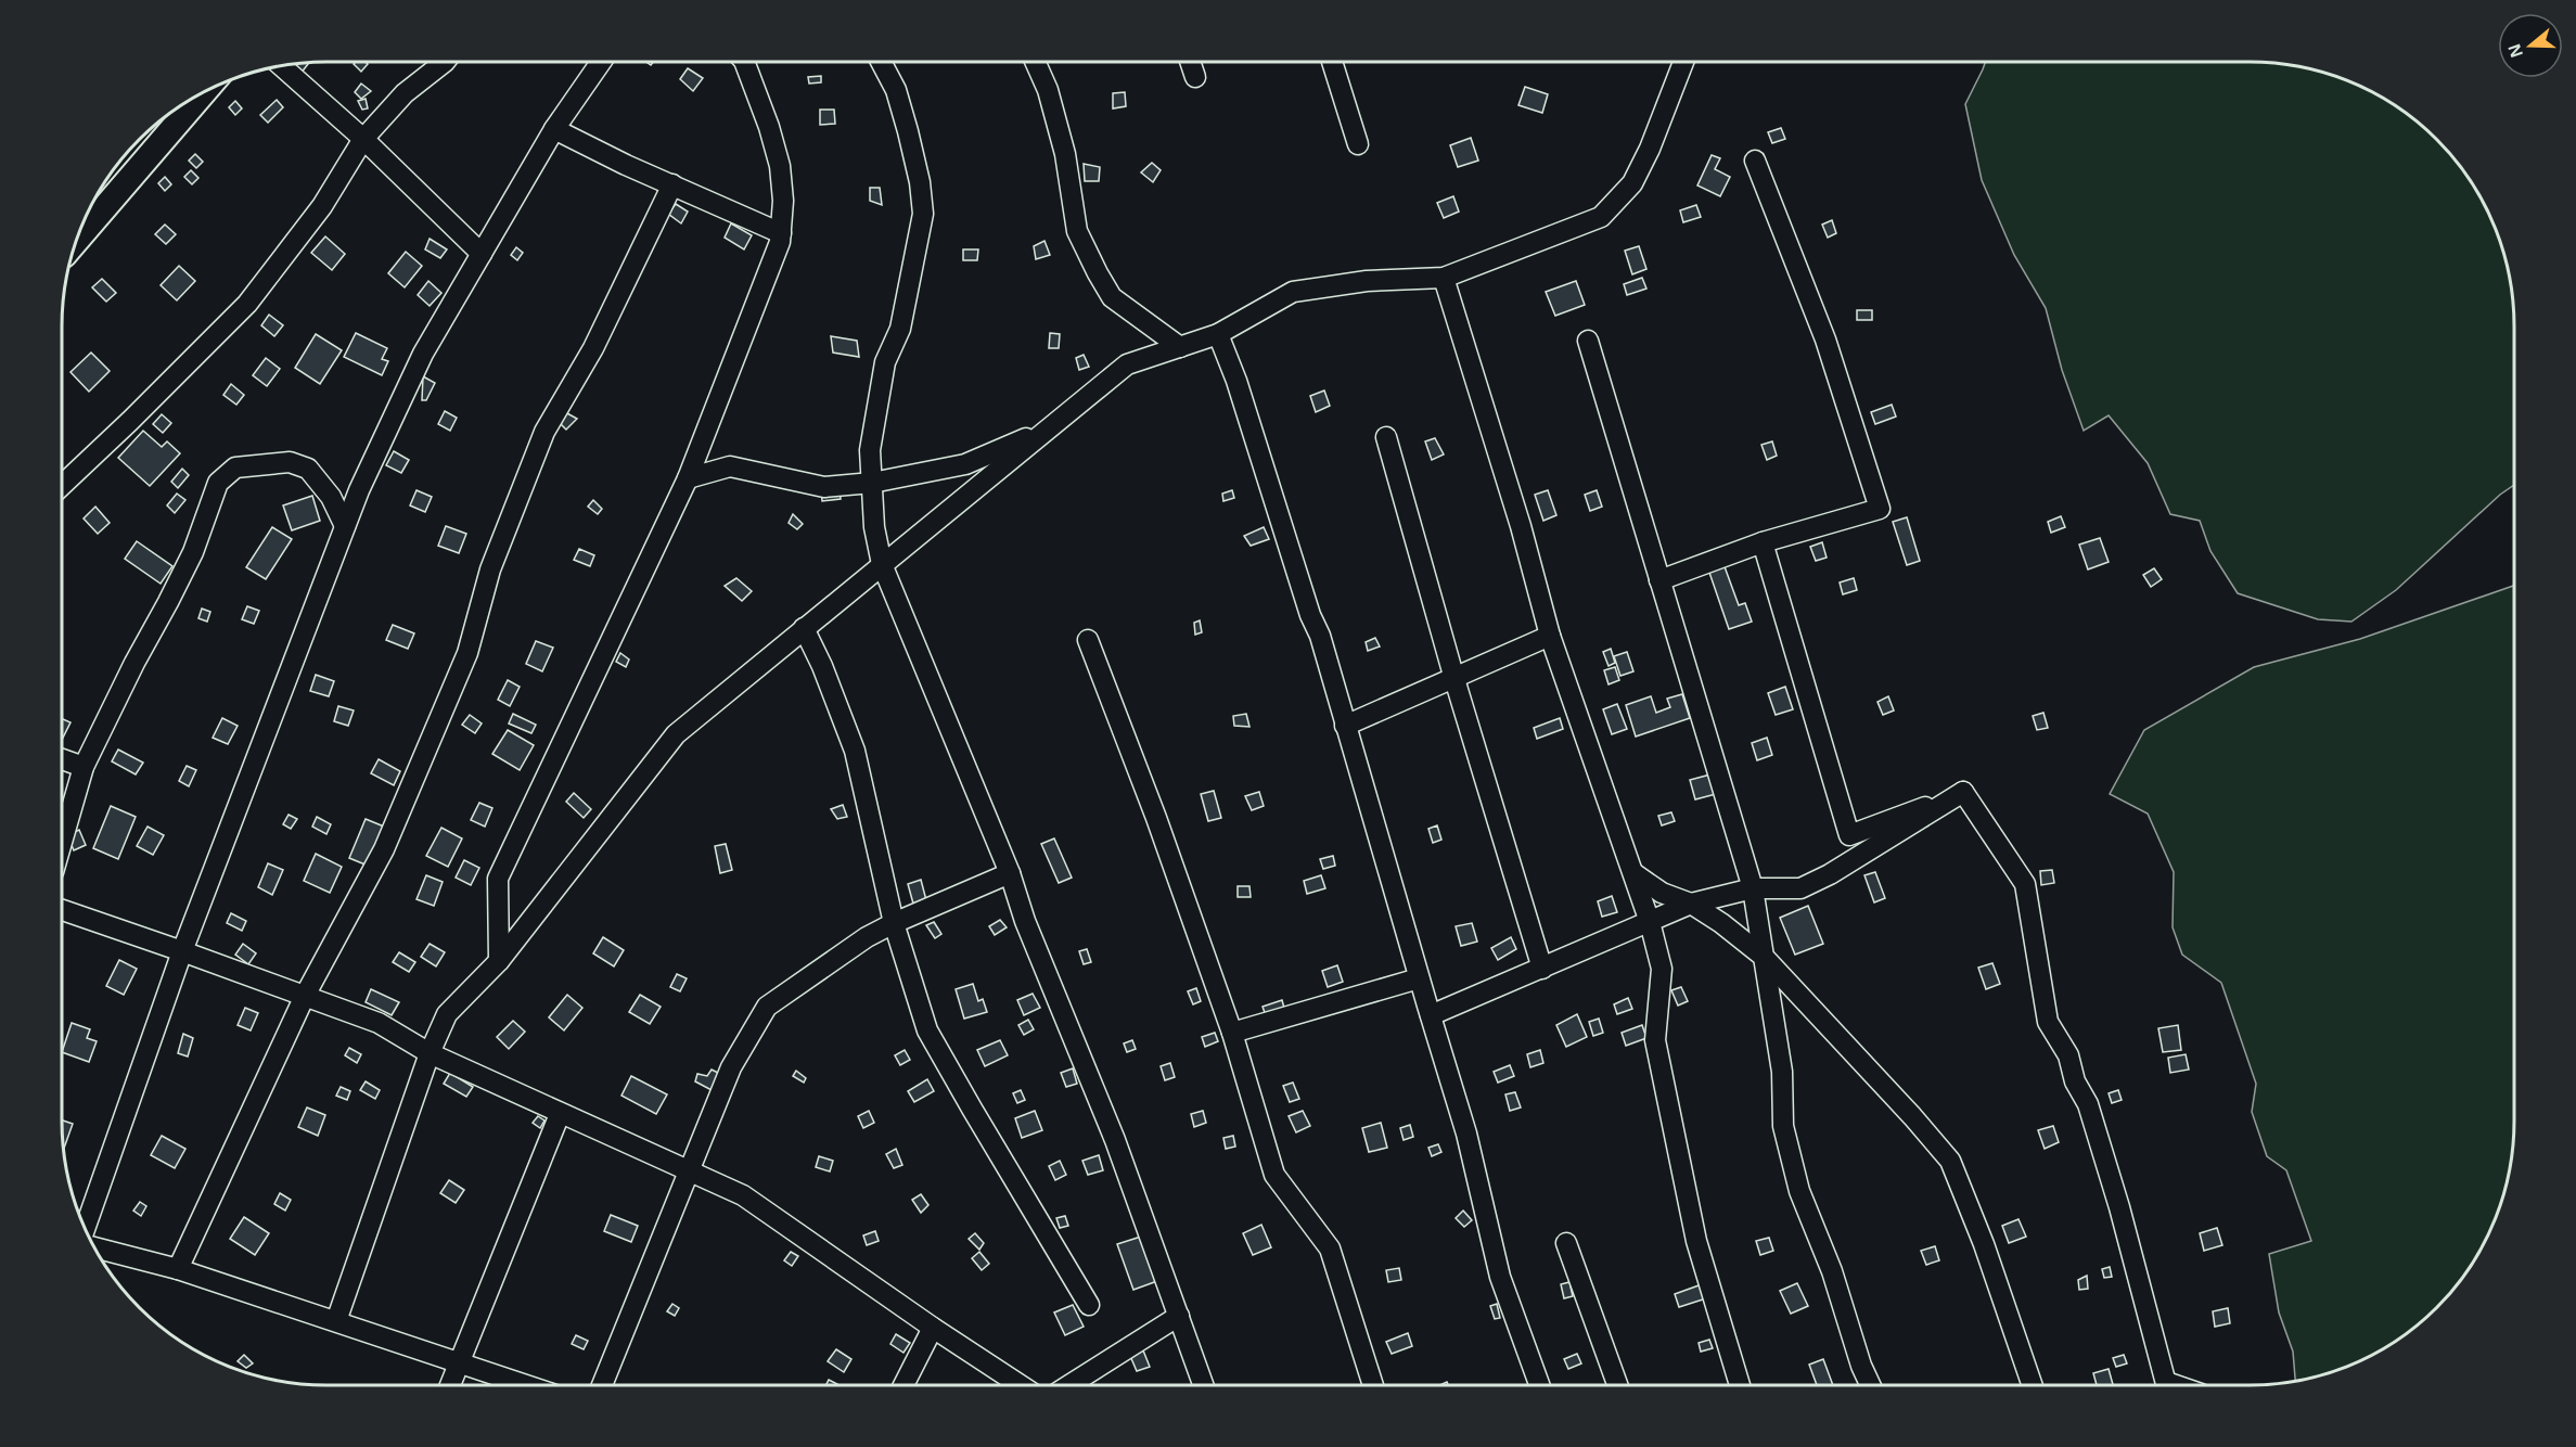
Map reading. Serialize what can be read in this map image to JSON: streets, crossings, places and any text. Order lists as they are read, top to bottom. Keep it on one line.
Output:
{"north":"left"}
